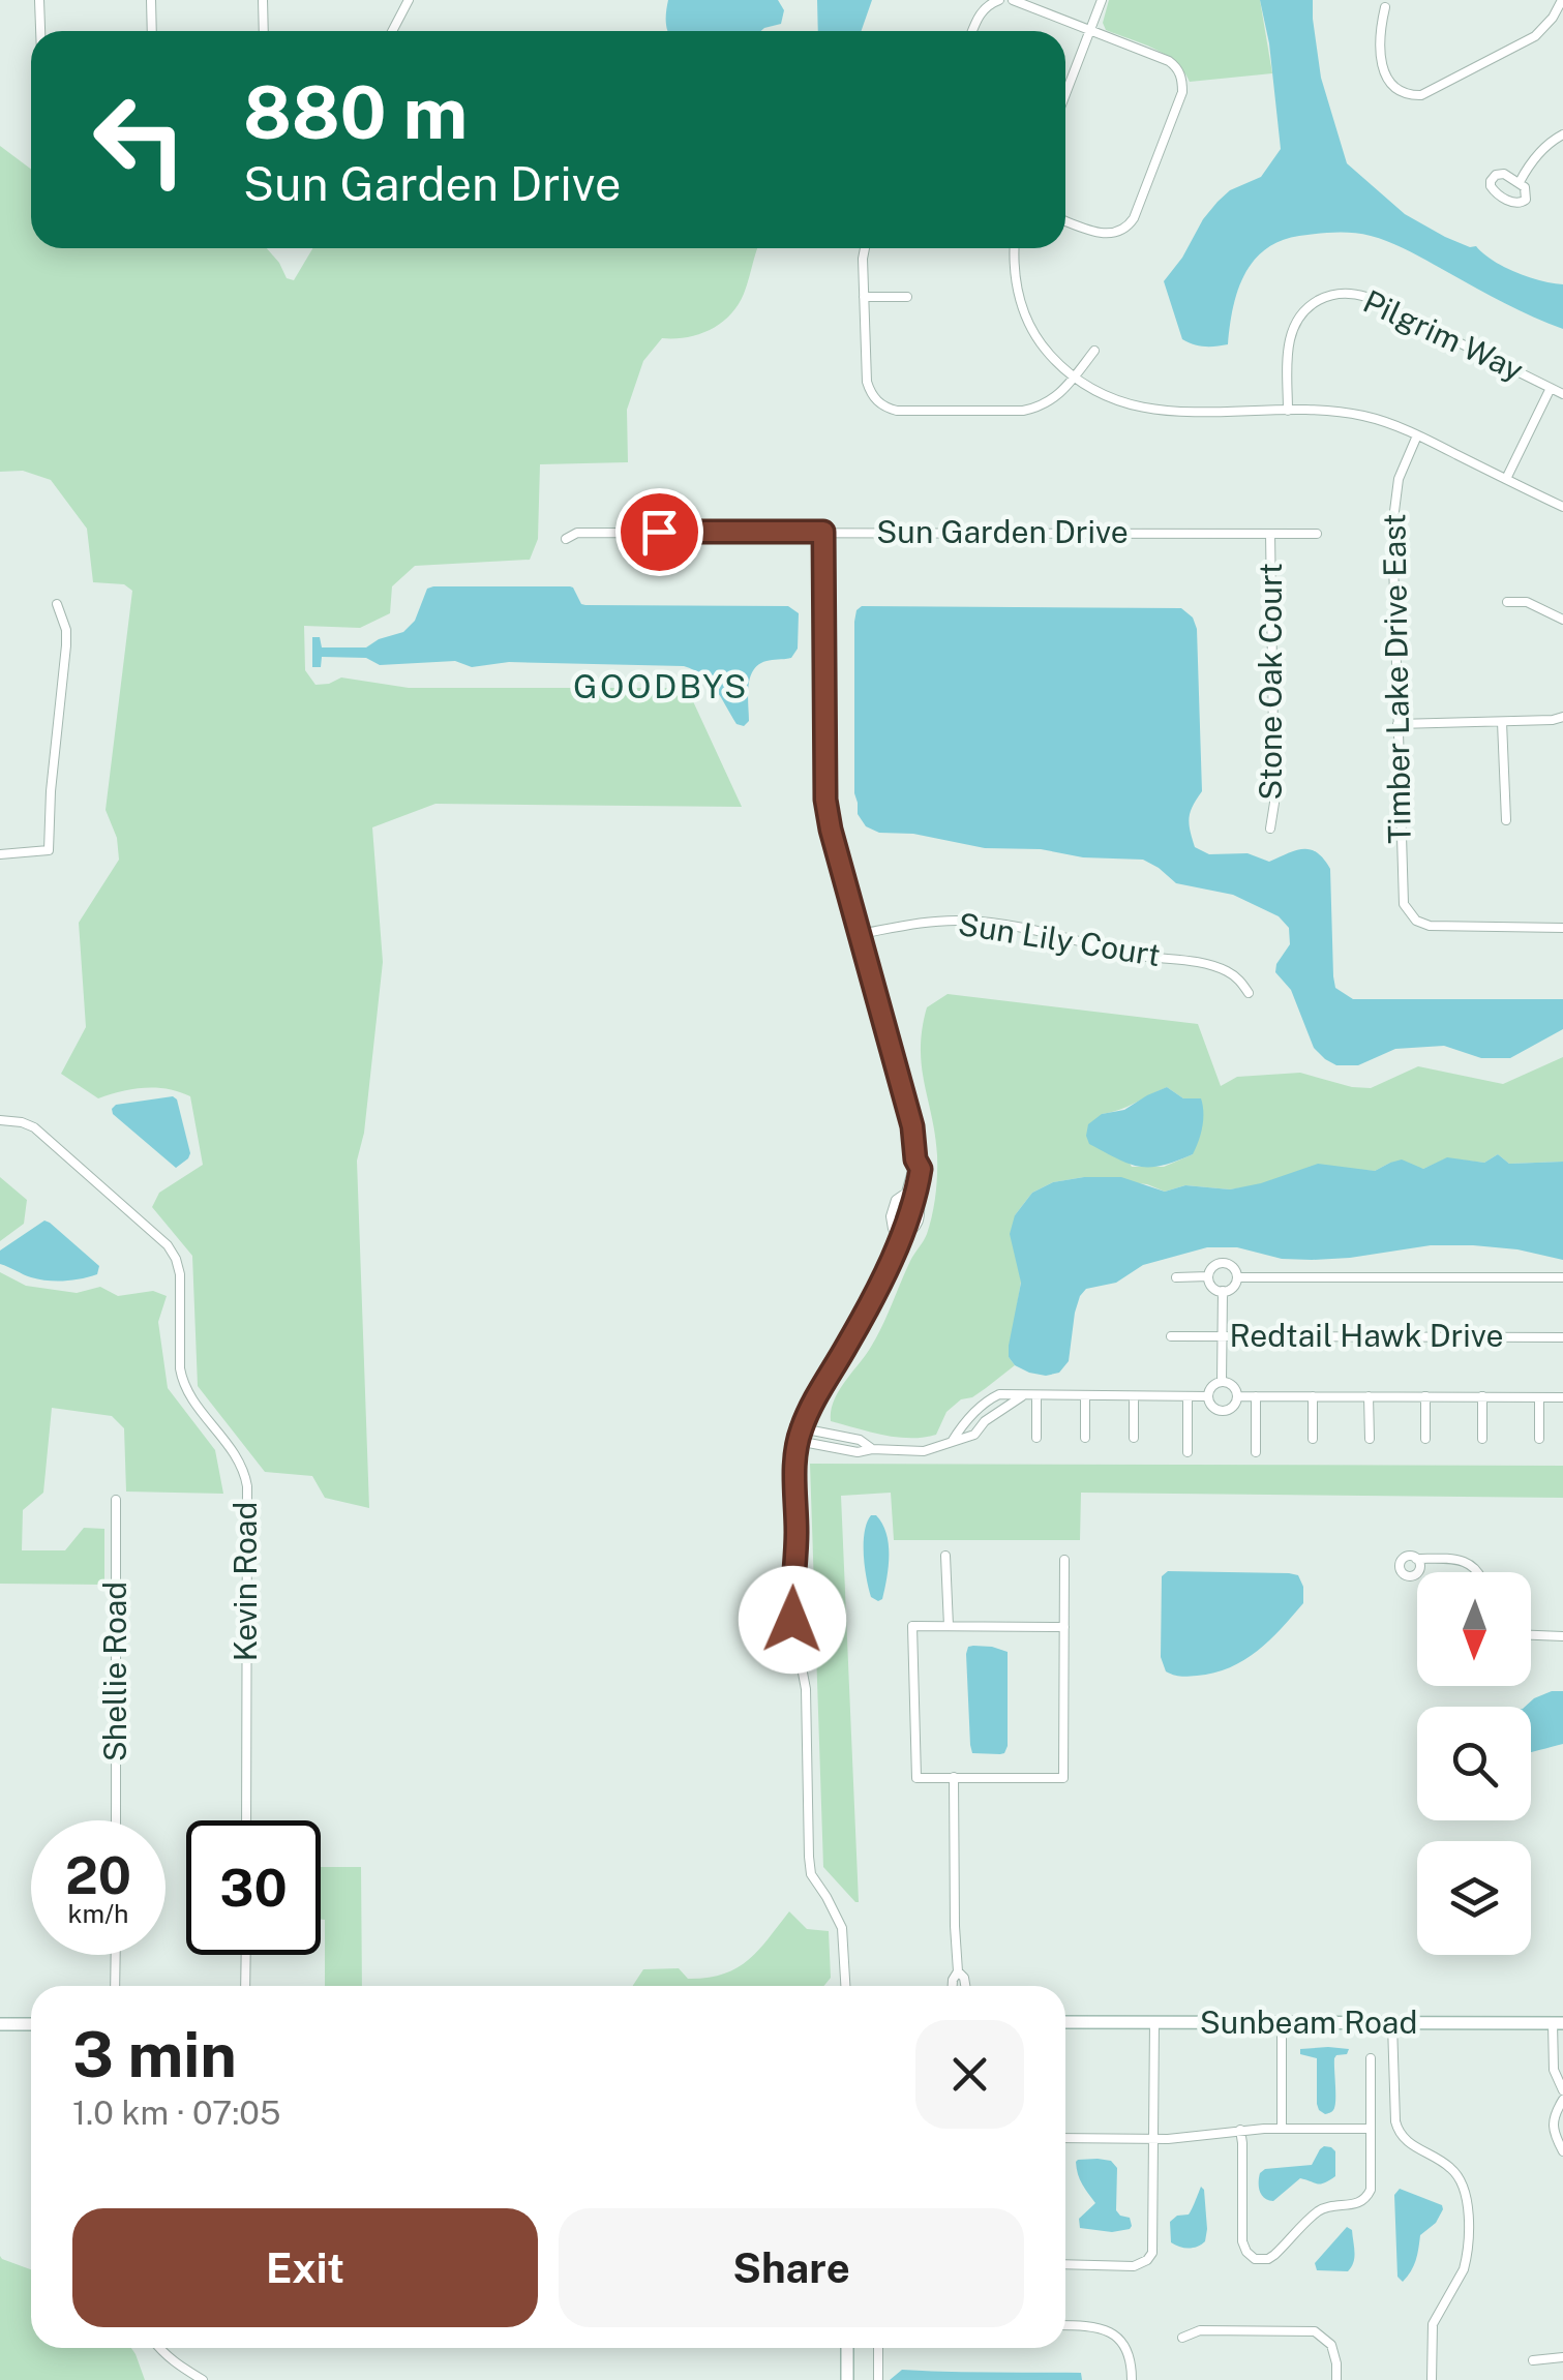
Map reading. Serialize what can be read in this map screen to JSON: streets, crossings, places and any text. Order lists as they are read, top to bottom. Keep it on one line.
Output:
{"streets":{"street":["Pilgrim Way","Sun Garden Drive","Timber Lake Drive East","Stone Oak Court","Sun Lily Court","Redtail Hawk Drive","Kevin Road","Shellie Road","Sunbeam Road"]},"crossings":[["Sun Garden Drive","Stone Oak Court"]],"districts":["GOODBYS"],"north":"bottom","page":{"turn":["880 m","Sun Garden Drive"],"speed":"20 km/h","limit":"30","heading":["3 min","1.0 km · 07:05"],"buttons":["Exit","Share"]}}
